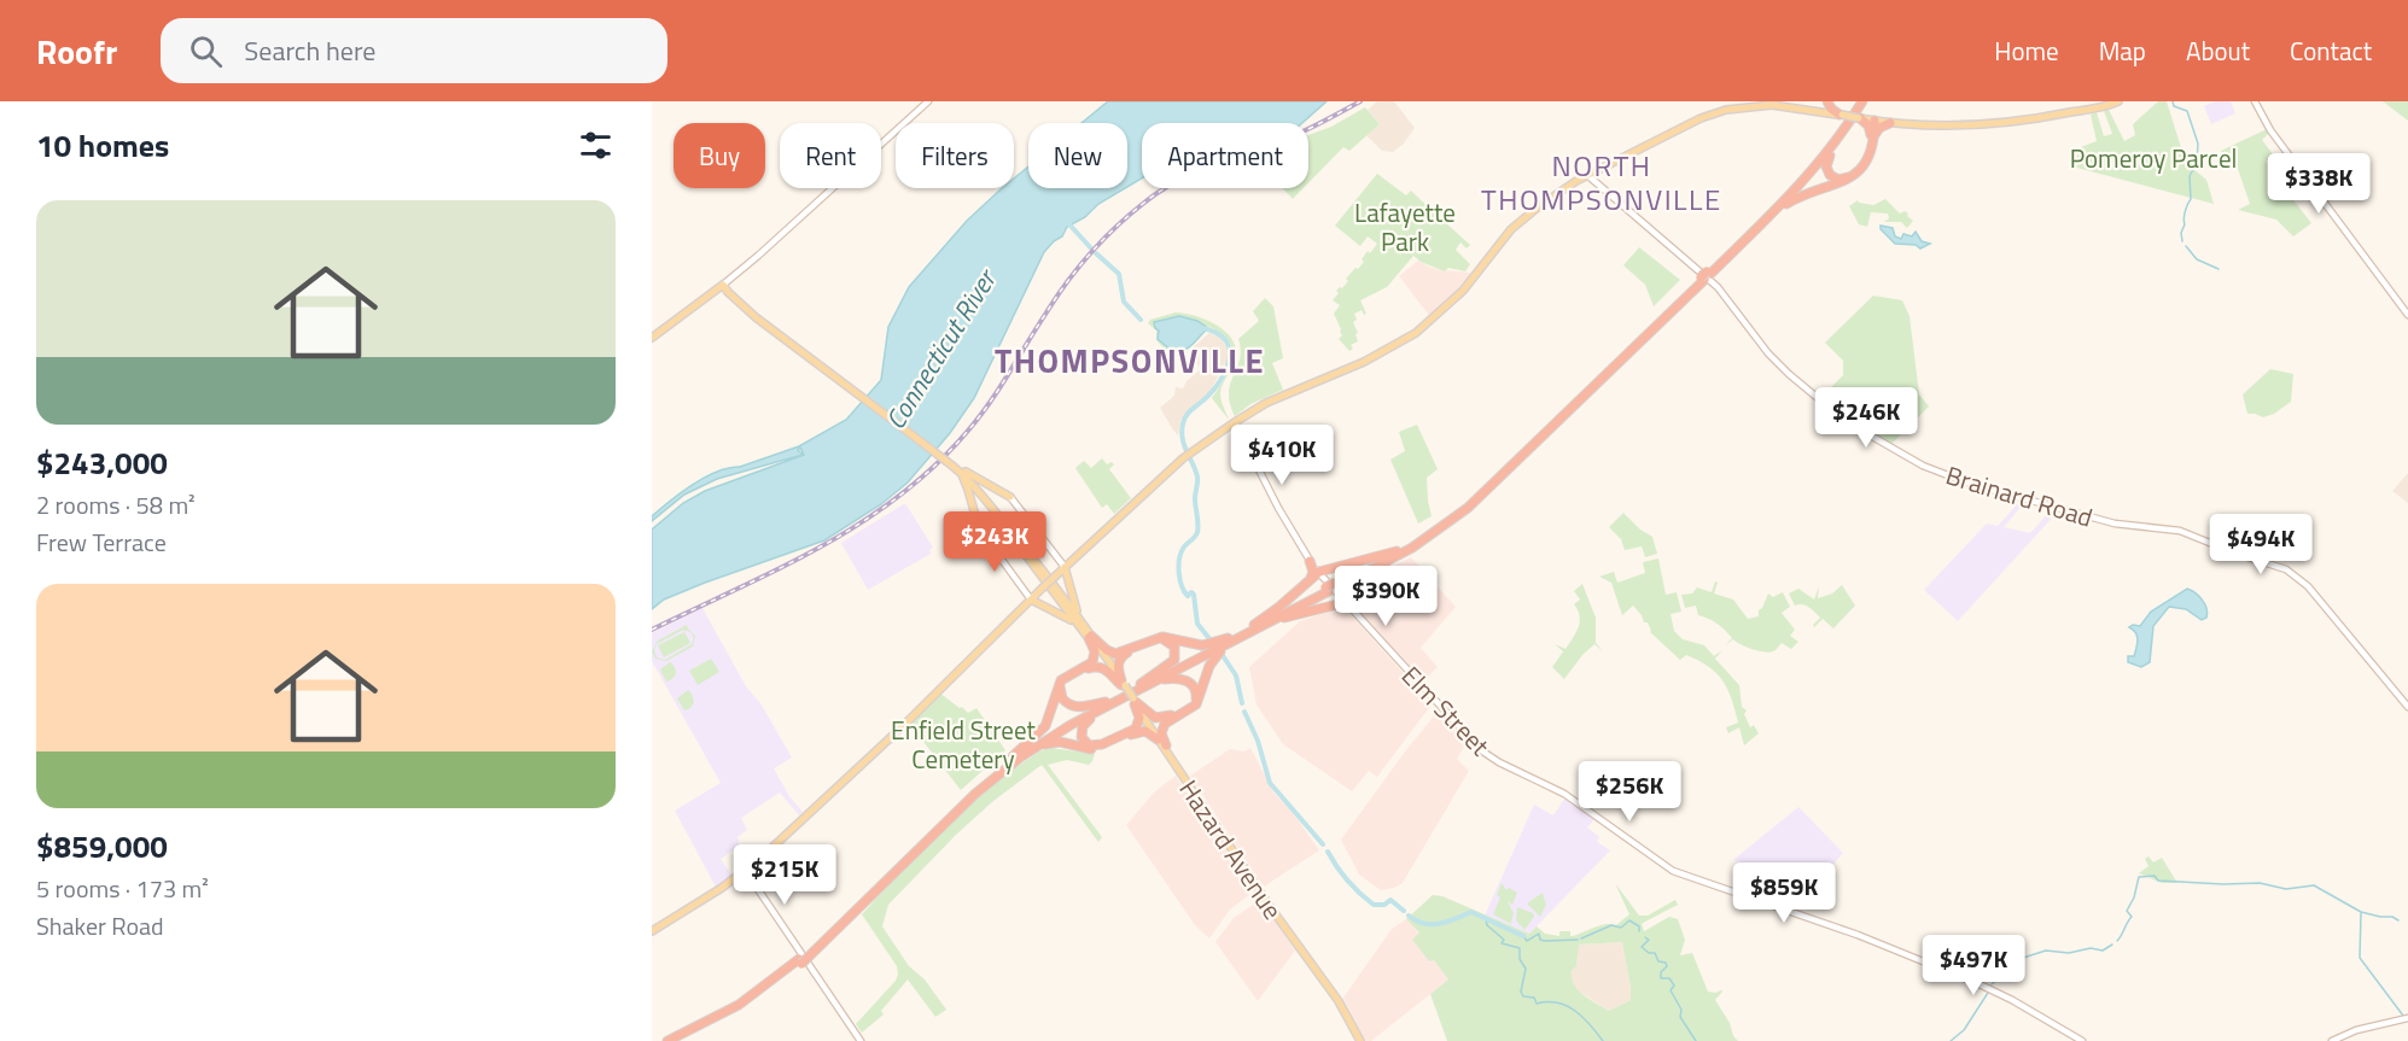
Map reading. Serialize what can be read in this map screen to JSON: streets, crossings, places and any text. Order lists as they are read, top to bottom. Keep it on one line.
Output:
{"streets":{"main road":["Brainard Road","Elm Street","Hazard Avenue"]},"districts":["NORTH THOMPSONVILLE","THOMPSONVILLE"],"water":["Connecticut River"],"parks":["Pomeroy Parcel","Lafayette Park","Enfield Street Cemetery"],"page":{"header":"Roofr","search":"Search here","nav":["Home","Map","About","Contact"],"heading":"10 homes","chip":["Buy","Rent","Filters","New","Apartment"],"price":["$338K","$246K","$410K","$243K","$494K","$390K","$256K","$215K","$859K","$497K"],"list":[{"name":"$243,000","note":"2 rooms · 58 m² · Frew Terrace"},{"name":"$859,000","note":"5 rooms · 173 m² · Shaker Road"}]}}
